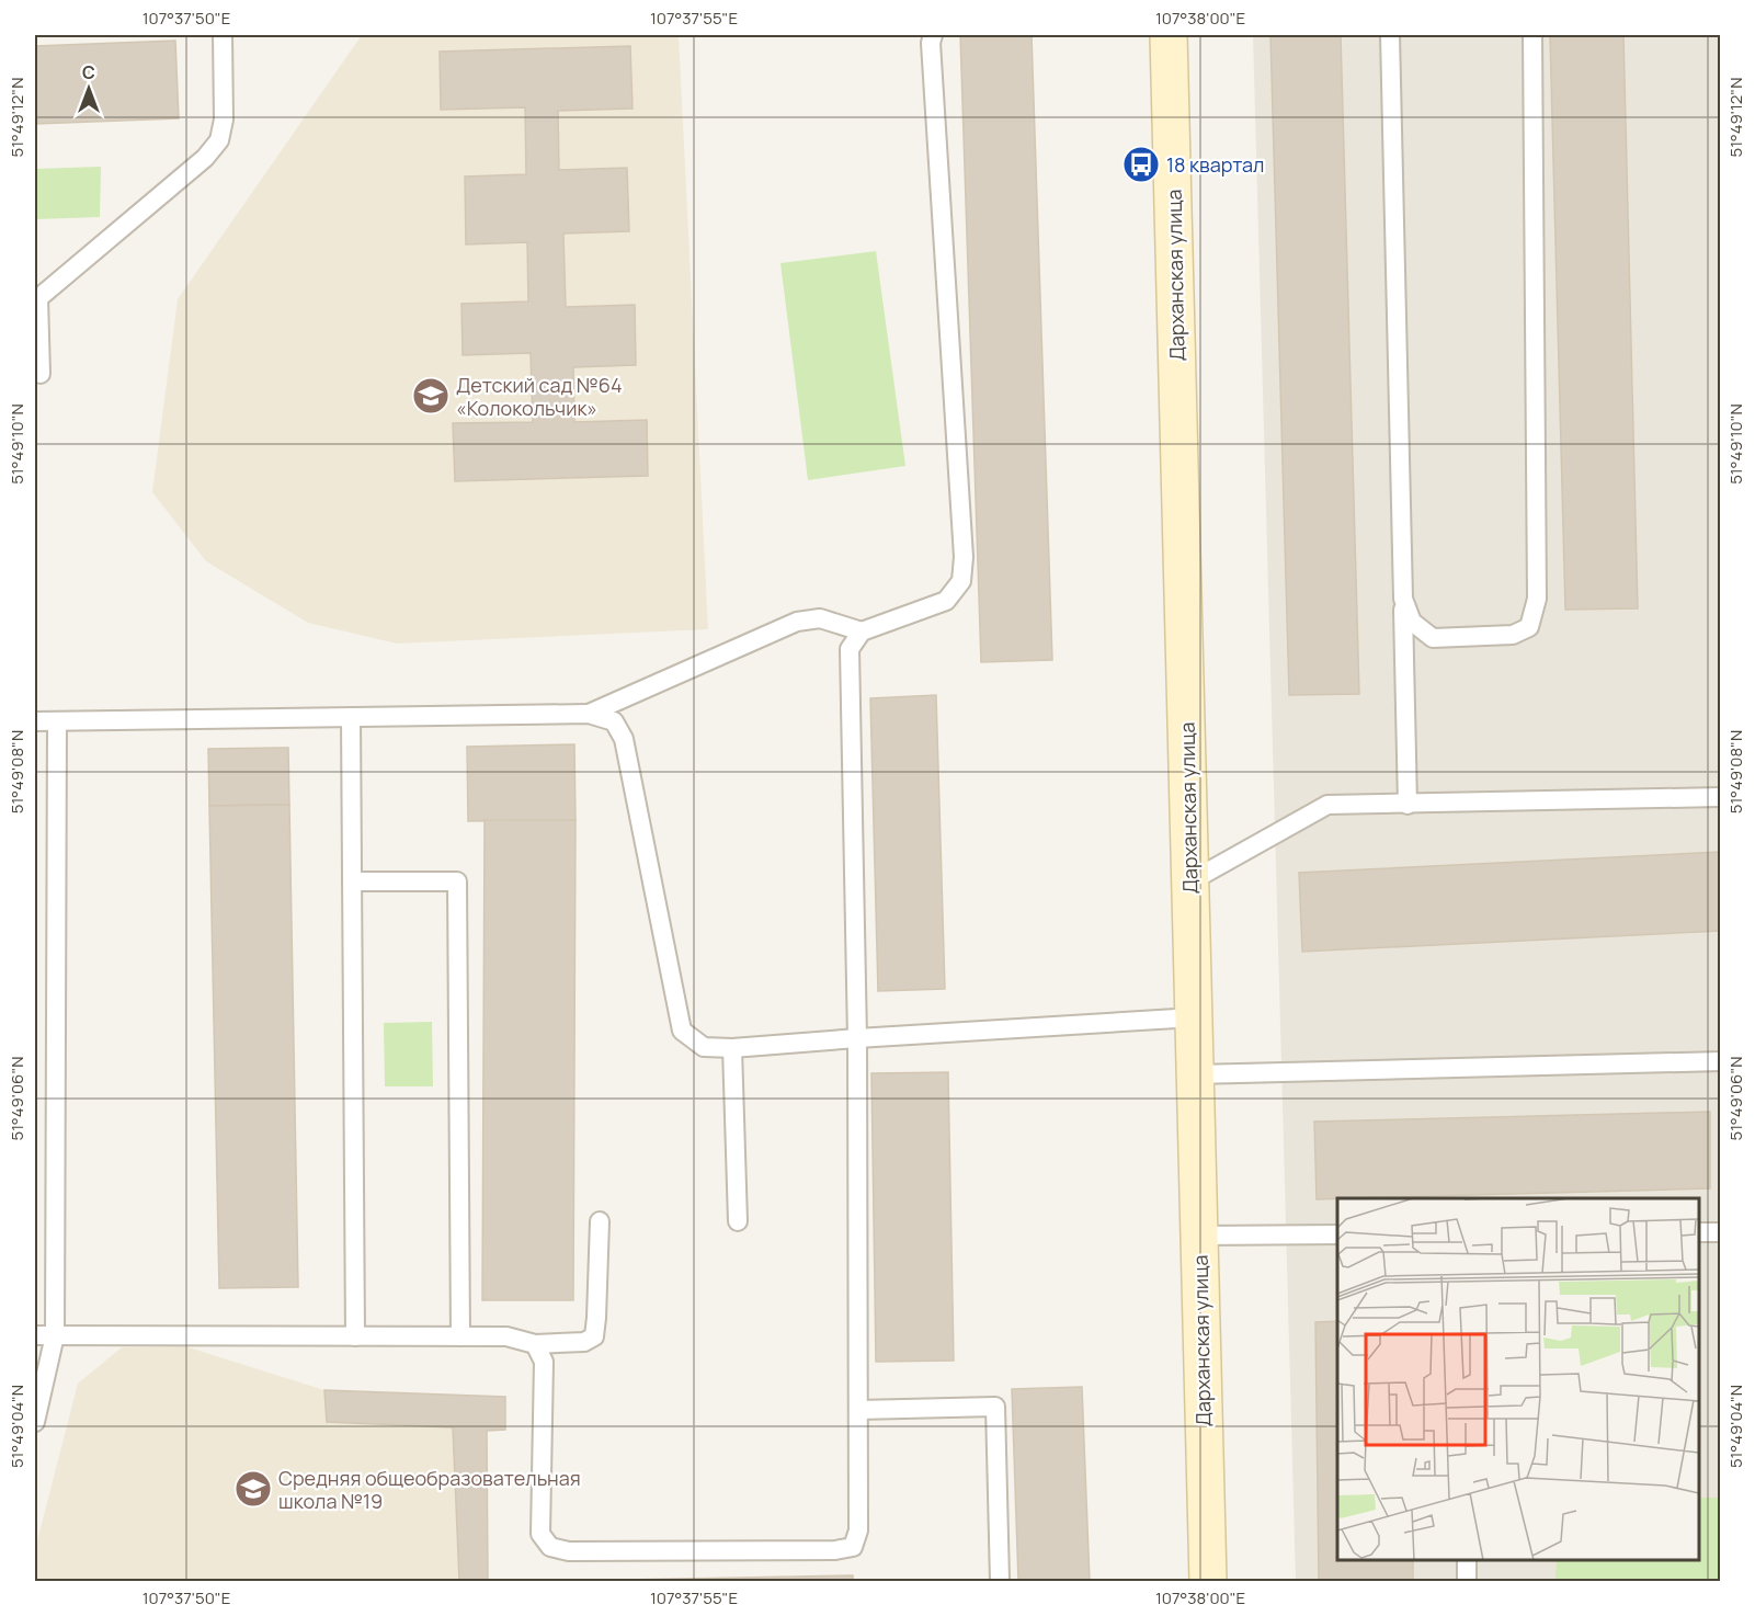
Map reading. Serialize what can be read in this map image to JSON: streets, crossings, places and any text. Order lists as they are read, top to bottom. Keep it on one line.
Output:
{"streets":{"street":["Дарханская улица"]},"places":{"bus stop":["18 квартал"],"school or university":["Детский сад №64 «Колокольчик»","Средняя общеобразовательная школа №19"]},"north":"top","coordinates":["107°37'50\"E","107°37'55\"E","107°38'00\"E","51°49'12\"N","51°49'10\"N","51°49'08\"N","51°49'06\"N","51°49'04\"N"]}
